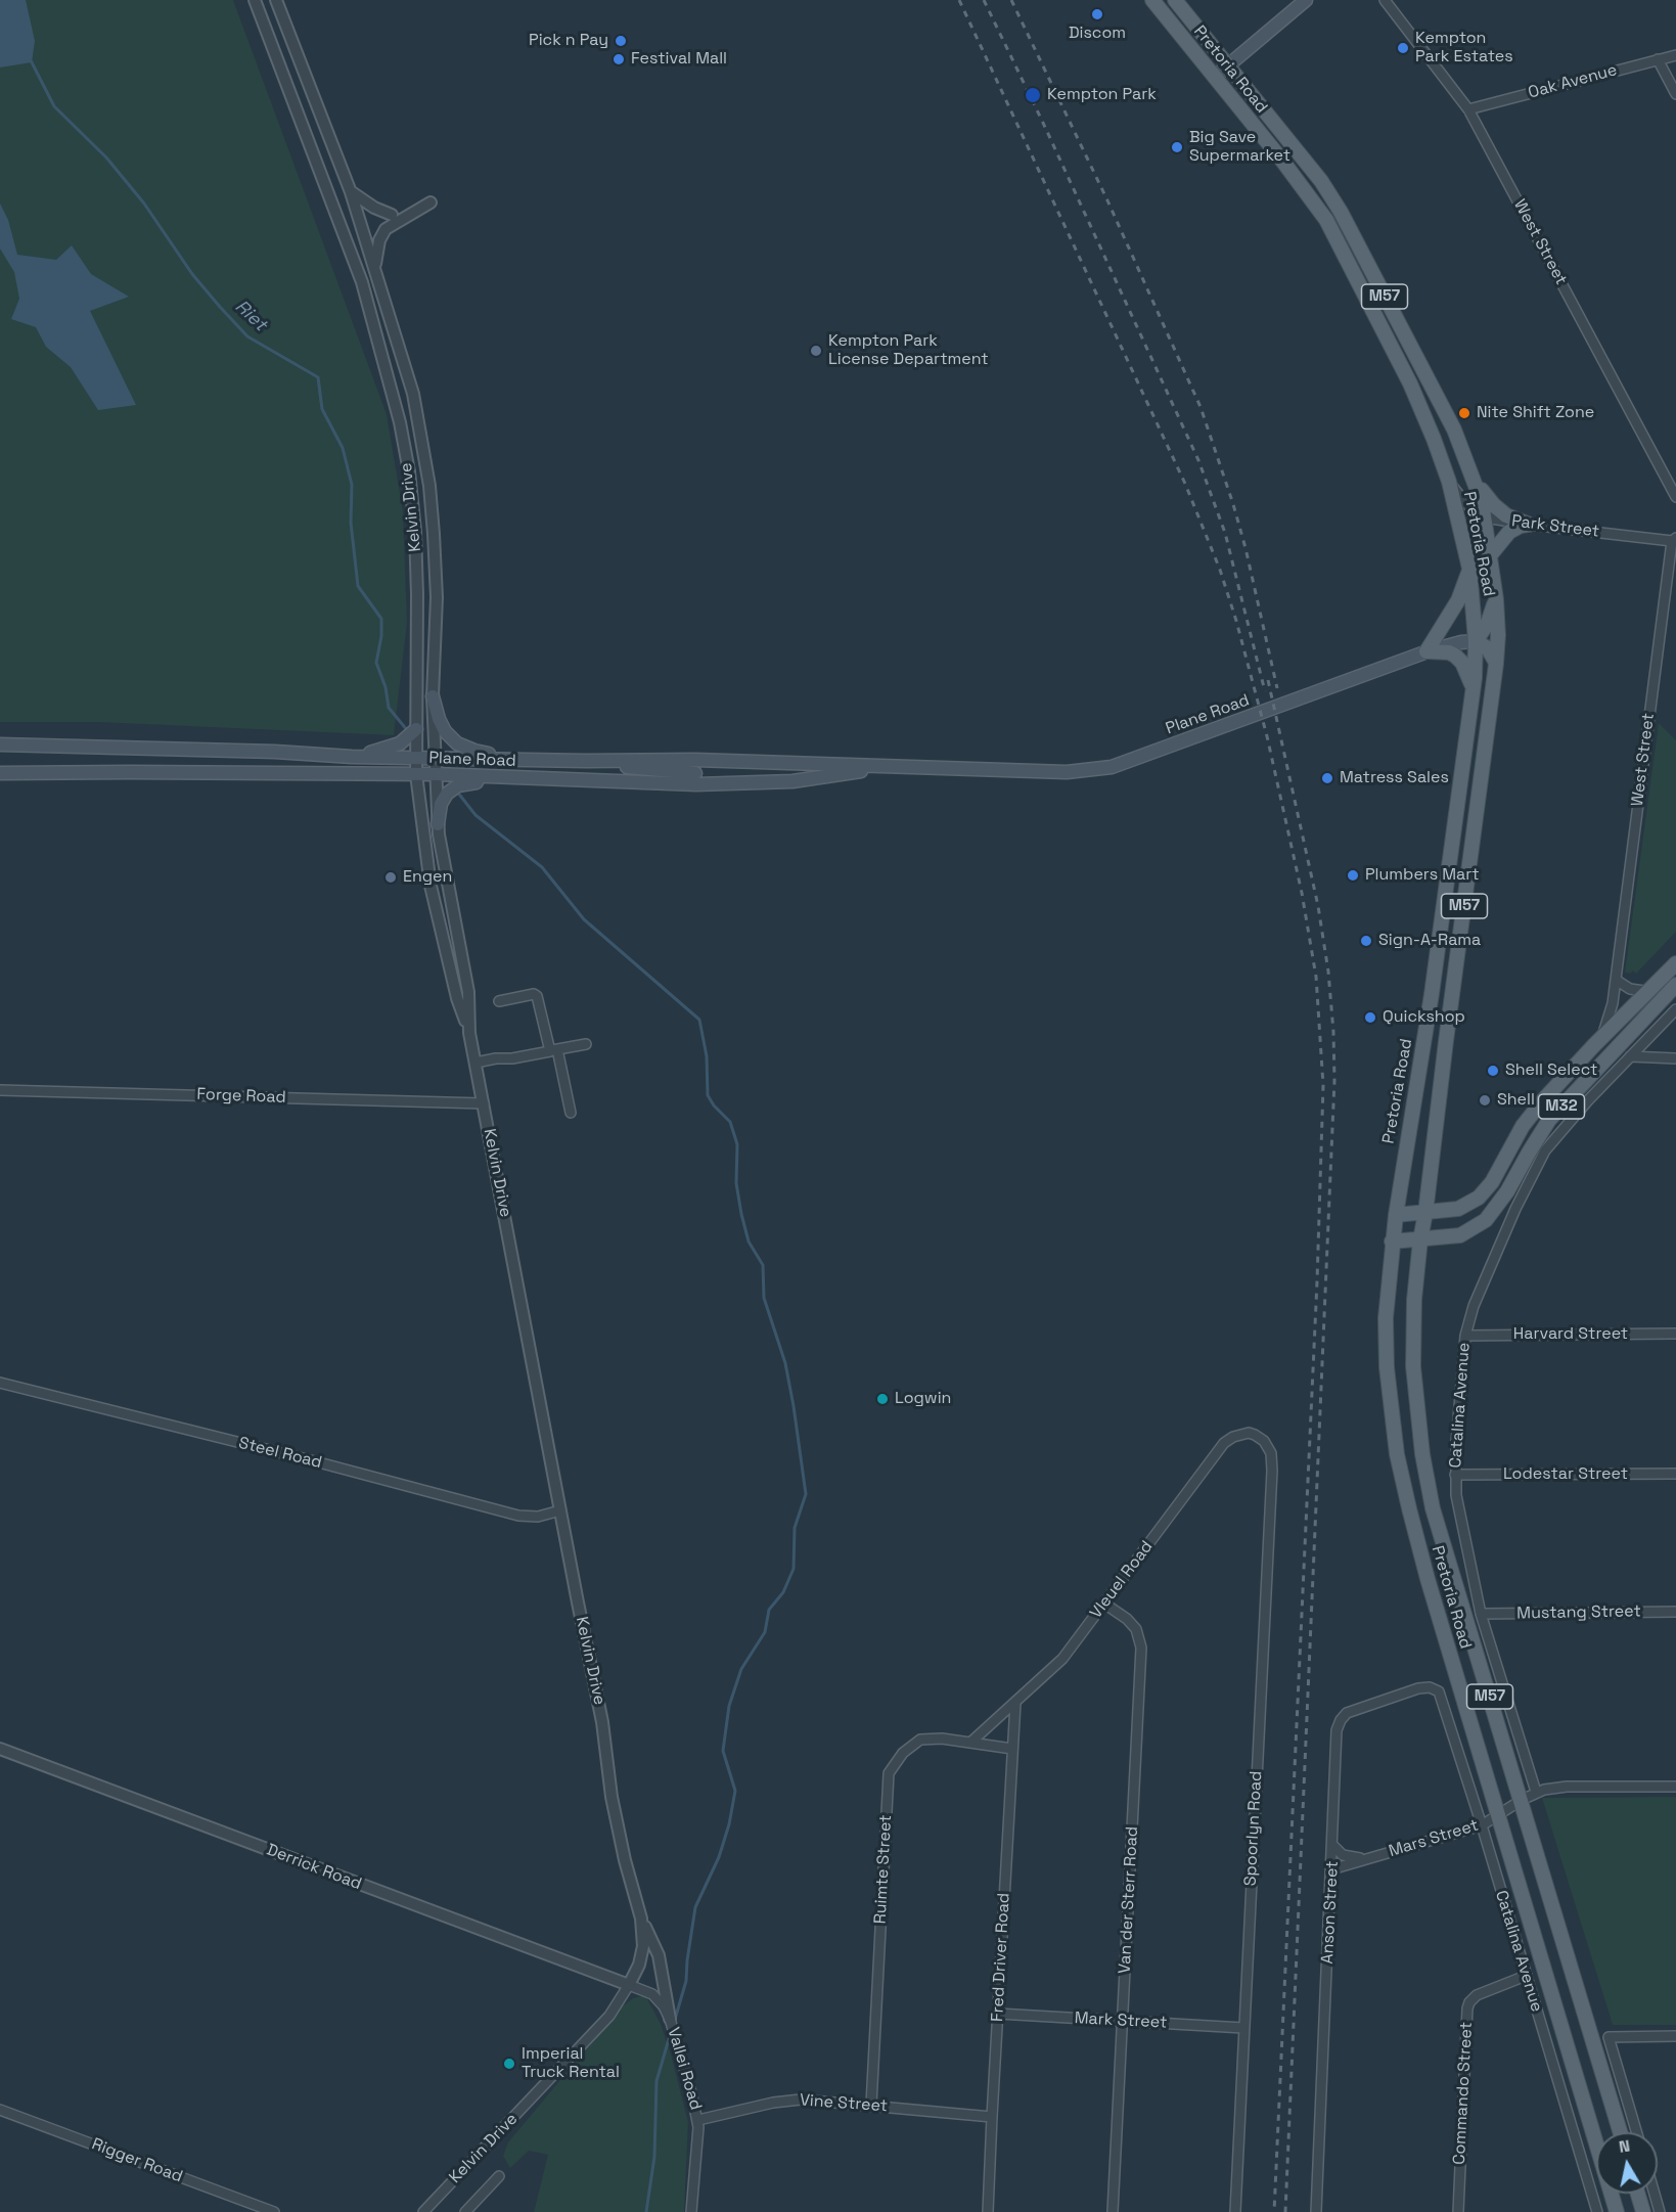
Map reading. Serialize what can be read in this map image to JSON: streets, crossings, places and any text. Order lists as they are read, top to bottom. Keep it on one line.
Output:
{"streets":{"main road":["Pretoria Road","M57","Plane Road","M32"],"street":["Oak Avenue","West Street","Kelvin Drive","Park Street","Forge Road","Harvard Street","Catalina Avenue","Steel Road","Lodestar Street","Vleuel Road","Mustang Street","Spoorlyn Road","Mars Street","Derrick Road","Ruimte Street","Van der Sterr Road","Anson Street","Fred Driver Road","Mark Street","Vallei Road","Commando Street","Vine Street","Rigger Road"]},"crossings":[["Pretoria Road","Park Street"],["Pretoria Road","Plane Road"],["Pretoria Road","M32"],["Pretoria Road","Mars Street"],["Oak Avenue","West Street"],["West Street","Park Street"],["West Street","M32"],["Kelvin Drive","Plane Road"],["Kelvin Drive","Forge Road"],["Kelvin Drive","Steel Road"],["Kelvin Drive","Derrick Road"],["Kelvin Drive","Vallei Road"],["Harvard Street","Catalina Avenue"],["Catalina Avenue","Lodestar Street"],["Catalina Avenue","Mustang Street"],["Catalina Avenue","Mars Street"],["Catalina Avenue","Anson Street"],["Catalina Avenue","Commando Street"],["Vleuel Road","Spoorlyn Road"],["Vleuel Road","Ruimte Street"],["Vleuel Road","Van der Sterr Road"],["Vleuel Road","Fred Driver Road"],["Spoorlyn Road","Mark Street"],["Mars Street","Anson Street"],["Derrick Road","Vallei Road"],["Ruimte Street","Fred Driver Road"],["Ruimte Street","Vine Street"],["Van der Sterr Road","Mark Street"],["Fred Driver Road","Mark Street"],["Fred Driver Road","Vine Street"],["Vallei Road","Vine Street"]],"water":["Riet"],"places":["Discom","Pick n Pay","Kempton Park Estates","Festival Mall","Kempton Park","Big Save Supermarket","Kempton Park License Department","Nite Shift Zone","Matress Sales","Plumbers Mart","Engen","Sign-A-Rama","Quickshop","Shell Select","Shell","Logwin","Imperial Truck Rental"],"north":"top"}
